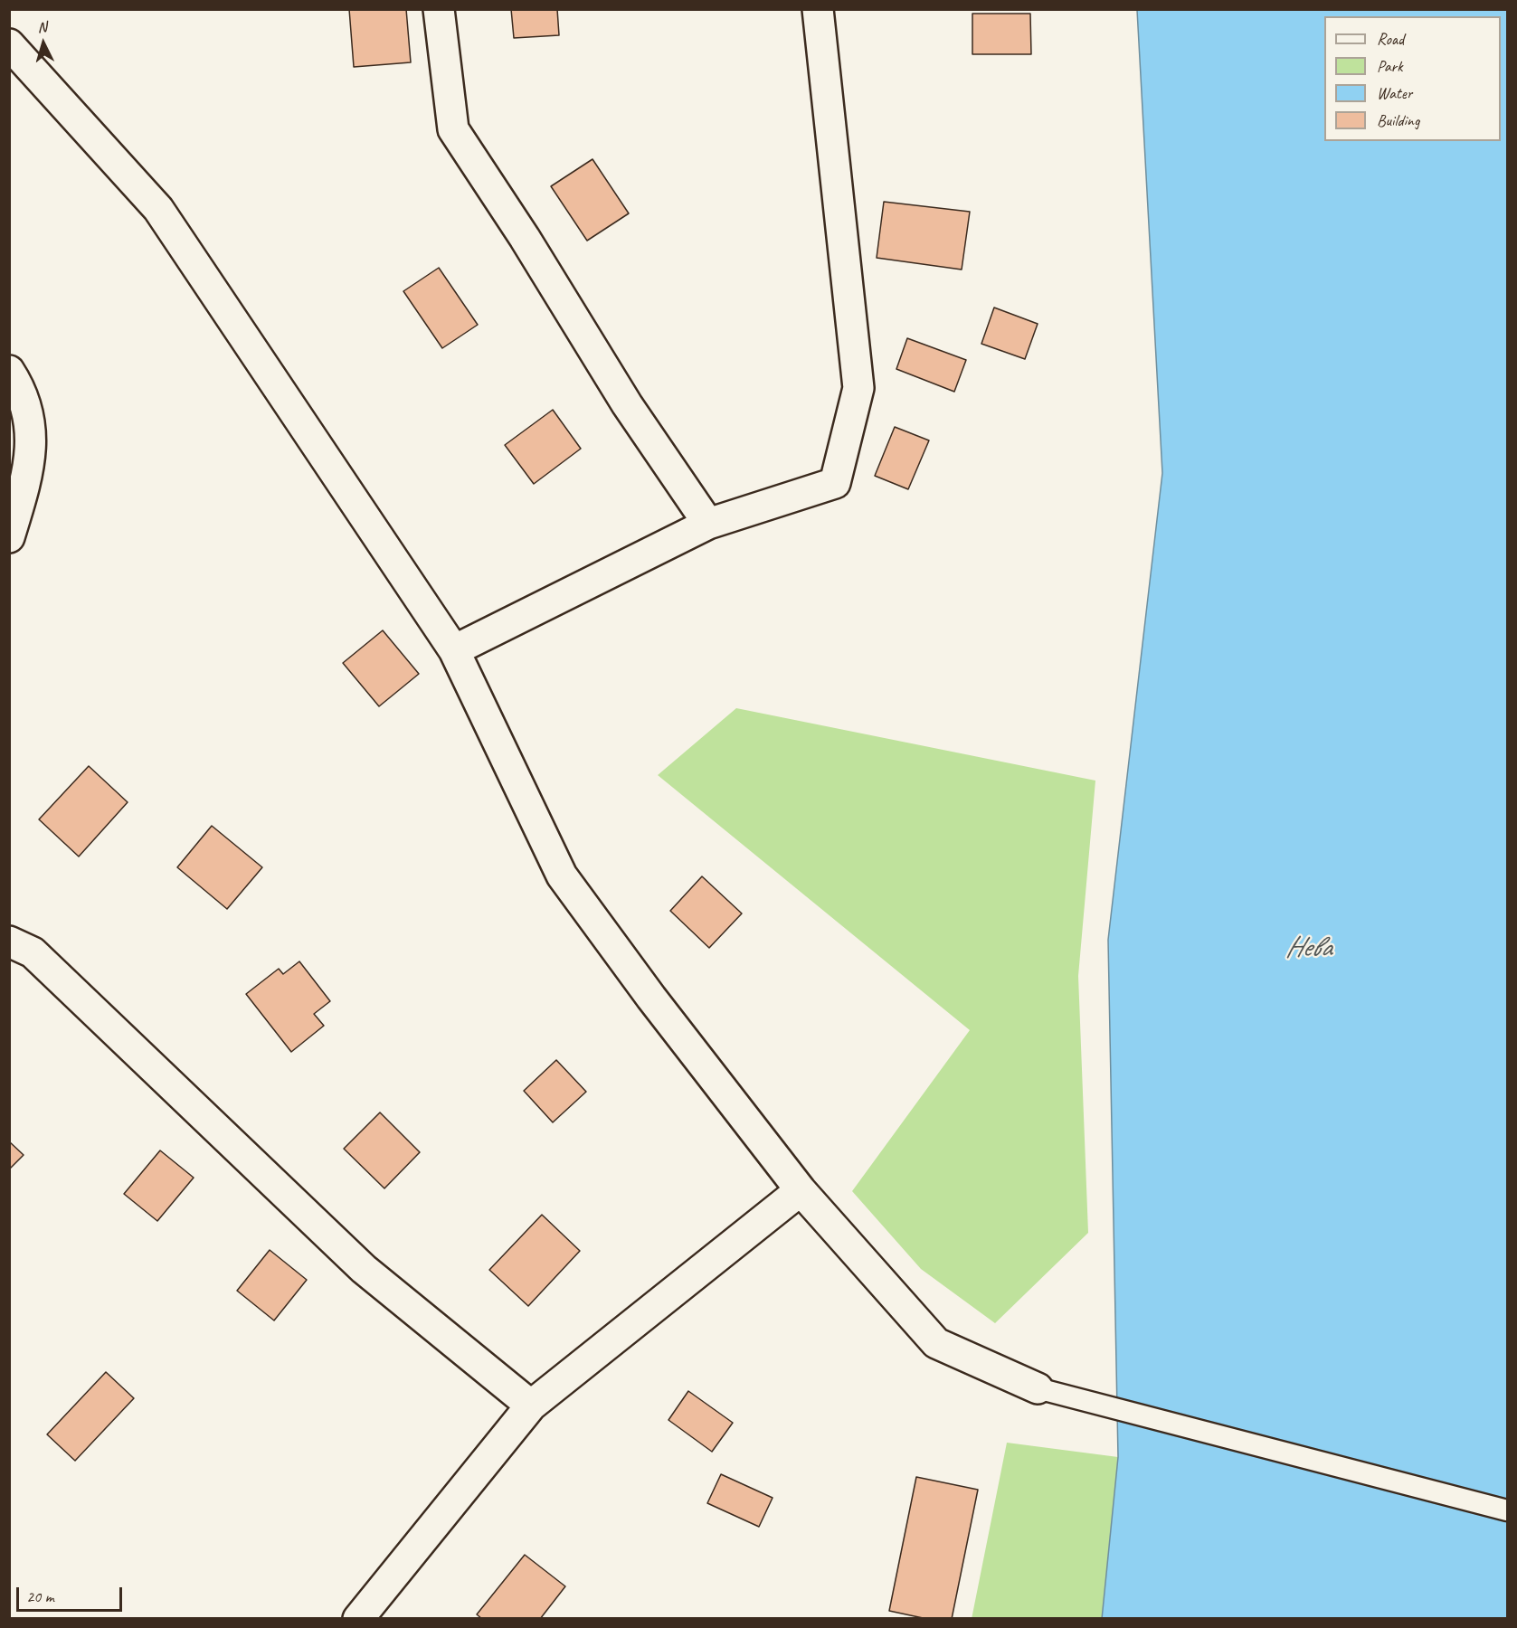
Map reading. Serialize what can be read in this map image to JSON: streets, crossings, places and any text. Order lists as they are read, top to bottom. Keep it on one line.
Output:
{"water":["Нева"],"legend":["Road","Park","Water","Building"],"scale_bar":"20 m","north":"top"}
